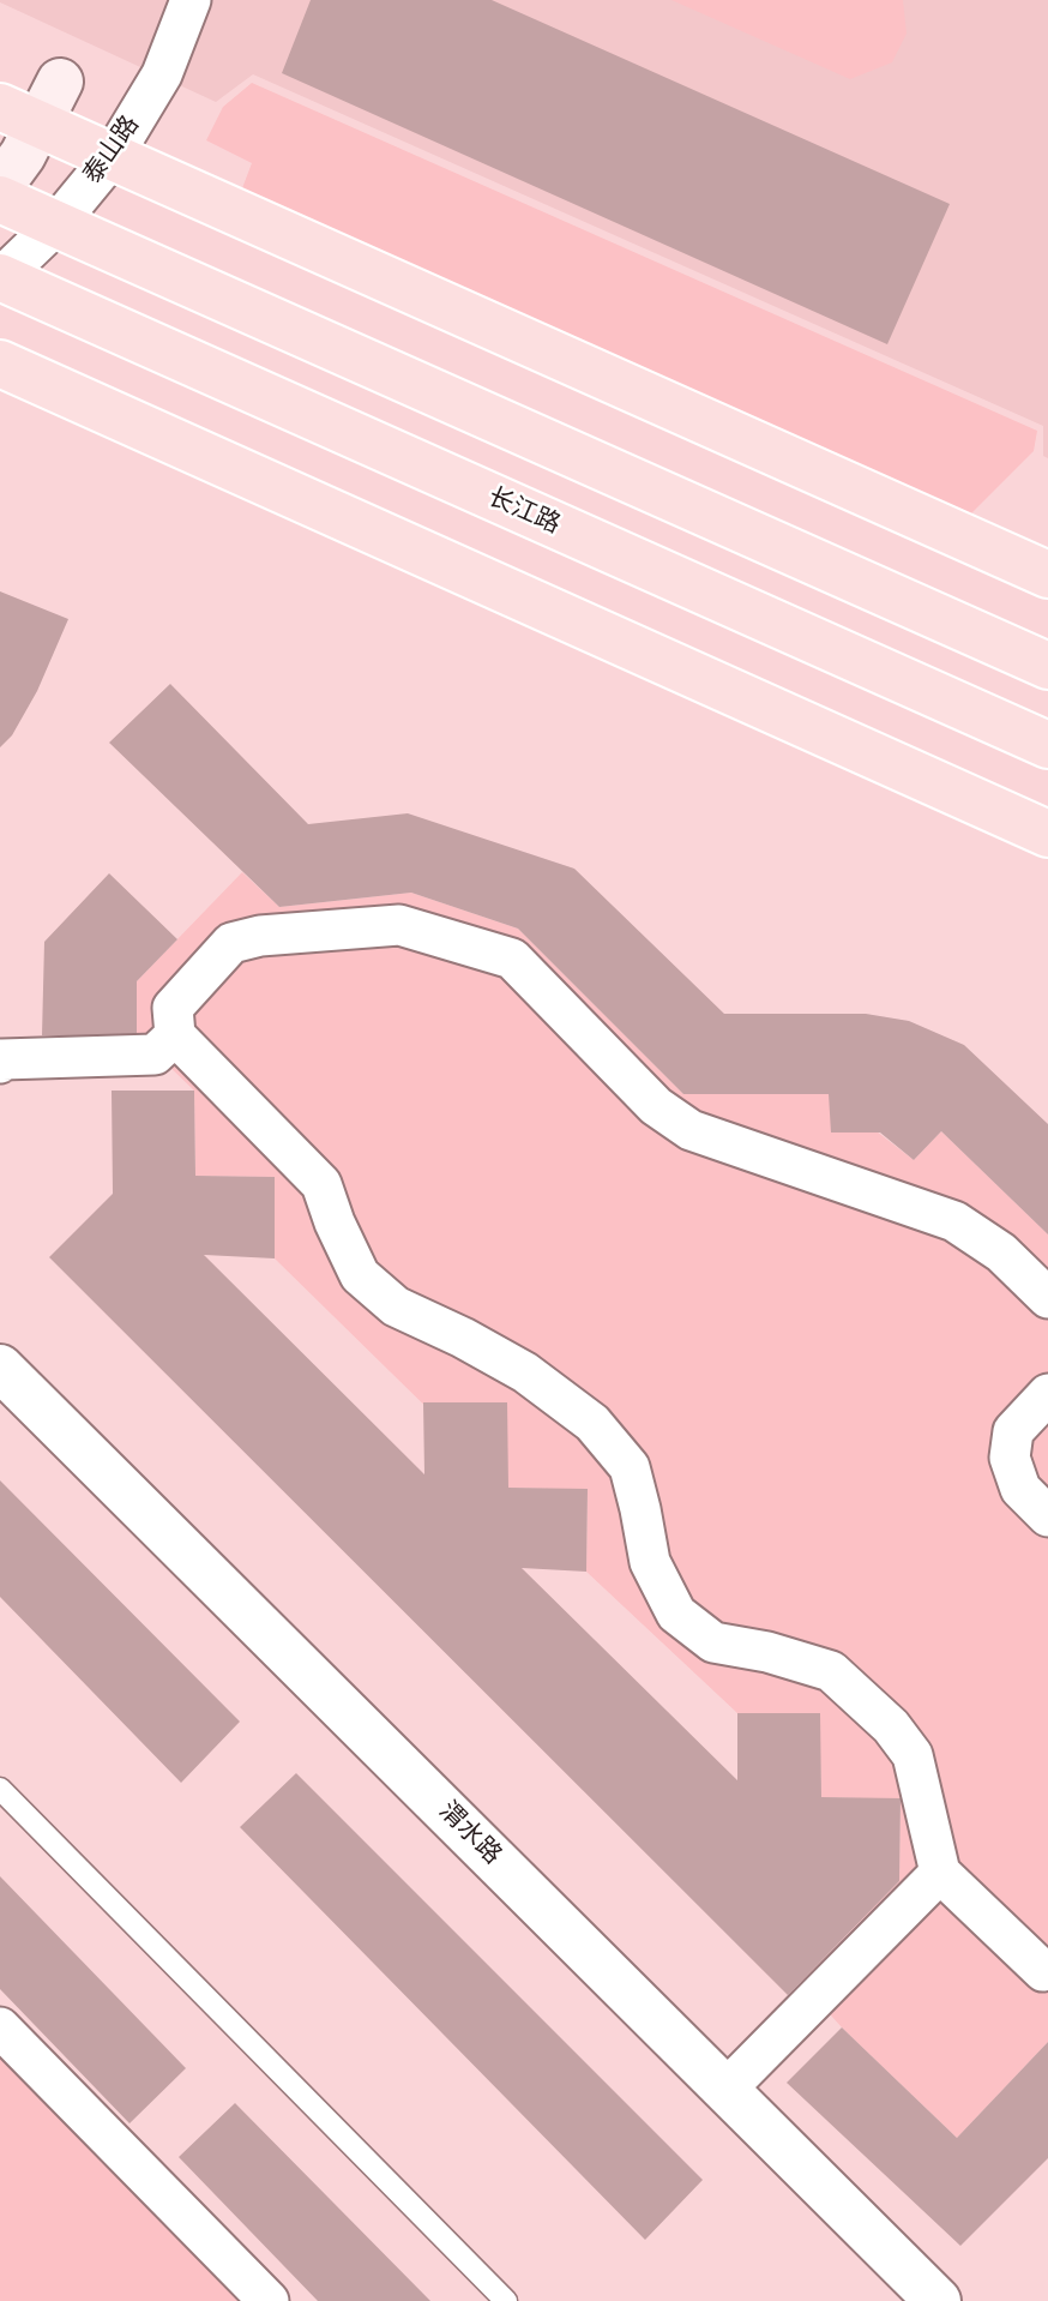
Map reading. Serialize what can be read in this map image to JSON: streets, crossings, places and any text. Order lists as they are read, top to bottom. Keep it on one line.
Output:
{"streets":{"main road":["长江路"],"street":["泰山路","渭水路"]},"crossings":[["泰山路","长江路"]]}
